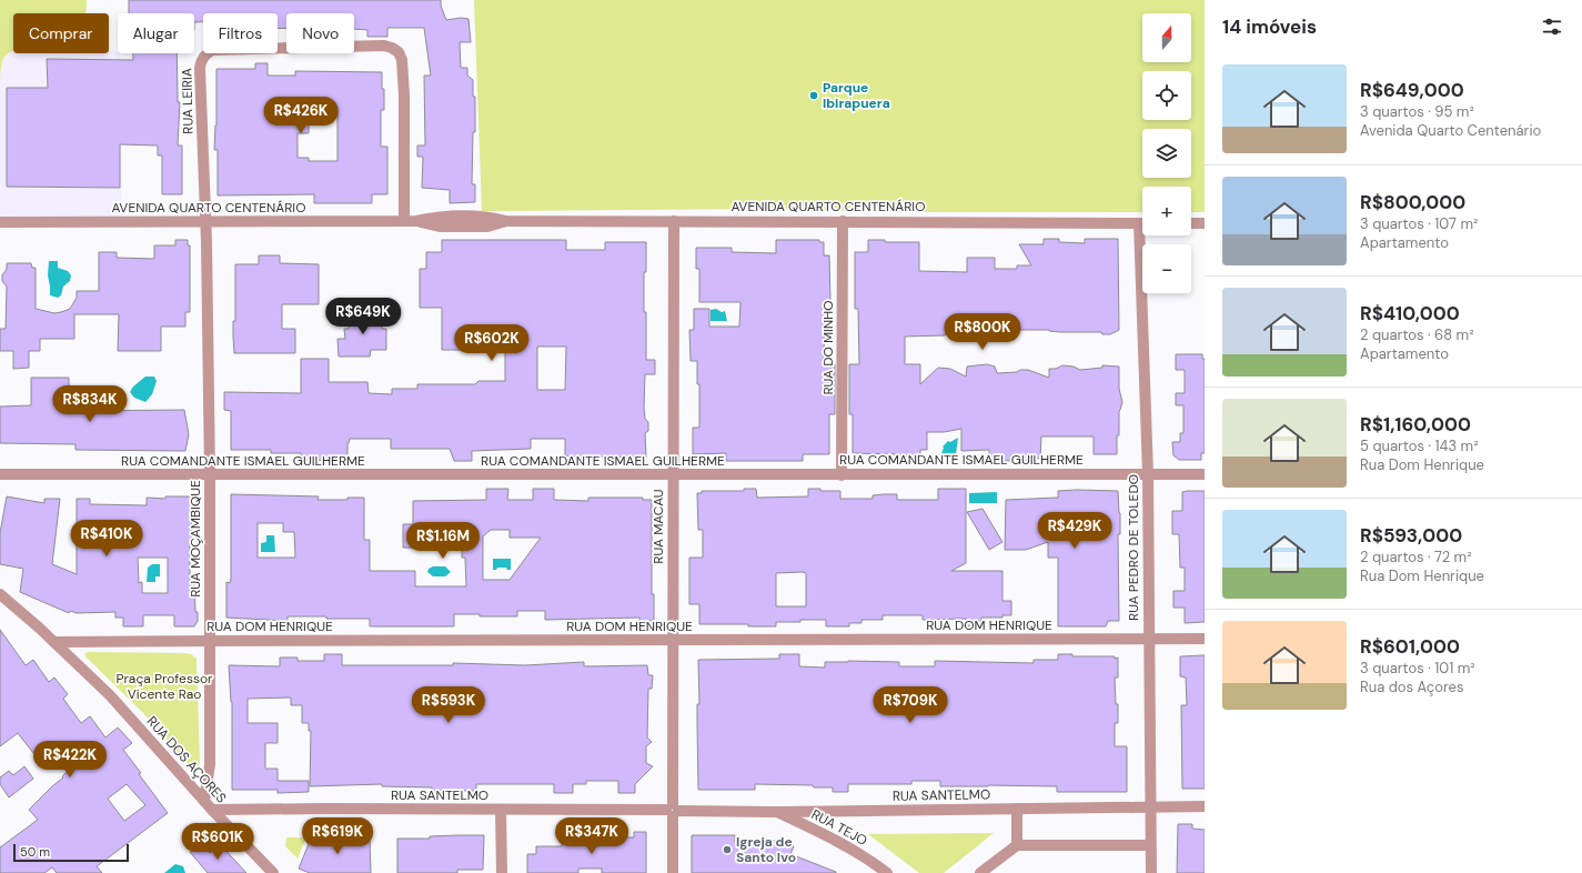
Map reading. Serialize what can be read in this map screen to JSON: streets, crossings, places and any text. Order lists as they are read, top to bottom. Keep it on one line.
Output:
{"streets":{"street":["RUA LEIRIA","AVENIDA QUARTO CENTENÁRIO","RUA DO MINHO","RUA COMANDANTE ISMAEL GUILHERME","RUA MACAU","RUA MOÇAMBIQUE","RUA PEDRO DE TOLEDO","RUA DOM HENRIQUE","RUA DOS AÇORES","RUA SANTELMO","RUA TEJO"]},"crossings":[["RUA LEIRIA","AVENIDA QUARTO CENTENÁRIO"],["RUA LEIRIA","RUA MOÇAMBIQUE"],["AVENIDA QUARTO CENTENÁRIO","RUA DO MINHO"],["AVENIDA QUARTO CENTENÁRIO","RUA MACAU"],["AVENIDA QUARTO CENTENÁRIO","RUA MOÇAMBIQUE"],["RUA DO MINHO","RUA COMANDANTE ISMAEL GUILHERME"],["RUA COMANDANTE ISMAEL GUILHERME","RUA MACAU"],["RUA COMANDANTE ISMAEL GUILHERME","RUA MOÇAMBIQUE"],["RUA COMANDANTE ISMAEL GUILHERME","RUA PEDRO DE TOLEDO"],["RUA MACAU","RUA DOM HENRIQUE"],["RUA MACAU","RUA SANTELMO"],["RUA MOÇAMBIQUE","RUA DOM HENRIQUE"],["RUA MOÇAMBIQUE","RUA DOS AÇORES"],["RUA MOÇAMBIQUE","RUA SANTELMO"],["RUA PEDRO DE TOLEDO","RUA DOM HENRIQUE"],["RUA PEDRO DE TOLEDO","RUA SANTELMO"],["RUA DOM HENRIQUE","RUA DOS AÇORES"],["RUA DOS AÇORES","RUA SANTELMO"],["RUA SANTELMO","RUA TEJO"]],"parks":["Praça Professor Vicente Rao"],"places":["Parque Ibirapuera","Igreja de Santo Ivo"],"scale_bar":"50 m","north":"top","page":{"heading":"14 imóveis","map_buttons":["+","−"],"chip":["Comprar","Alugar","Filtros","Novo"],"list":[{"name":"R$649,000","note":"3 quartos · 95 m² · Avenida Quarto Centenário"},{"name":"R$800,000","note":"3 quartos · 107 m² · Apartamento"},{"name":"R$410,000","note":"2 quartos · 68 m² · Apartamento"},{"name":"R$1,160,000","note":"5 quartos · 143 m² · Rua Dom Henrique"},{"name":"R$593,000","note":"2 quartos · 72 m² · Rua Dom Henrique"},{"name":"R$601,000","note":"3 quartos · 101 m² · Rua dos Açores"}],"price":["R$426K","R$649K","R$800K","R$602K","R$834K","R$429K","R$410K","R$1.16M","R$593K","R$709K","R$422K","R$619K","R$347K","R$601K"],"scale":"50 m"}}
